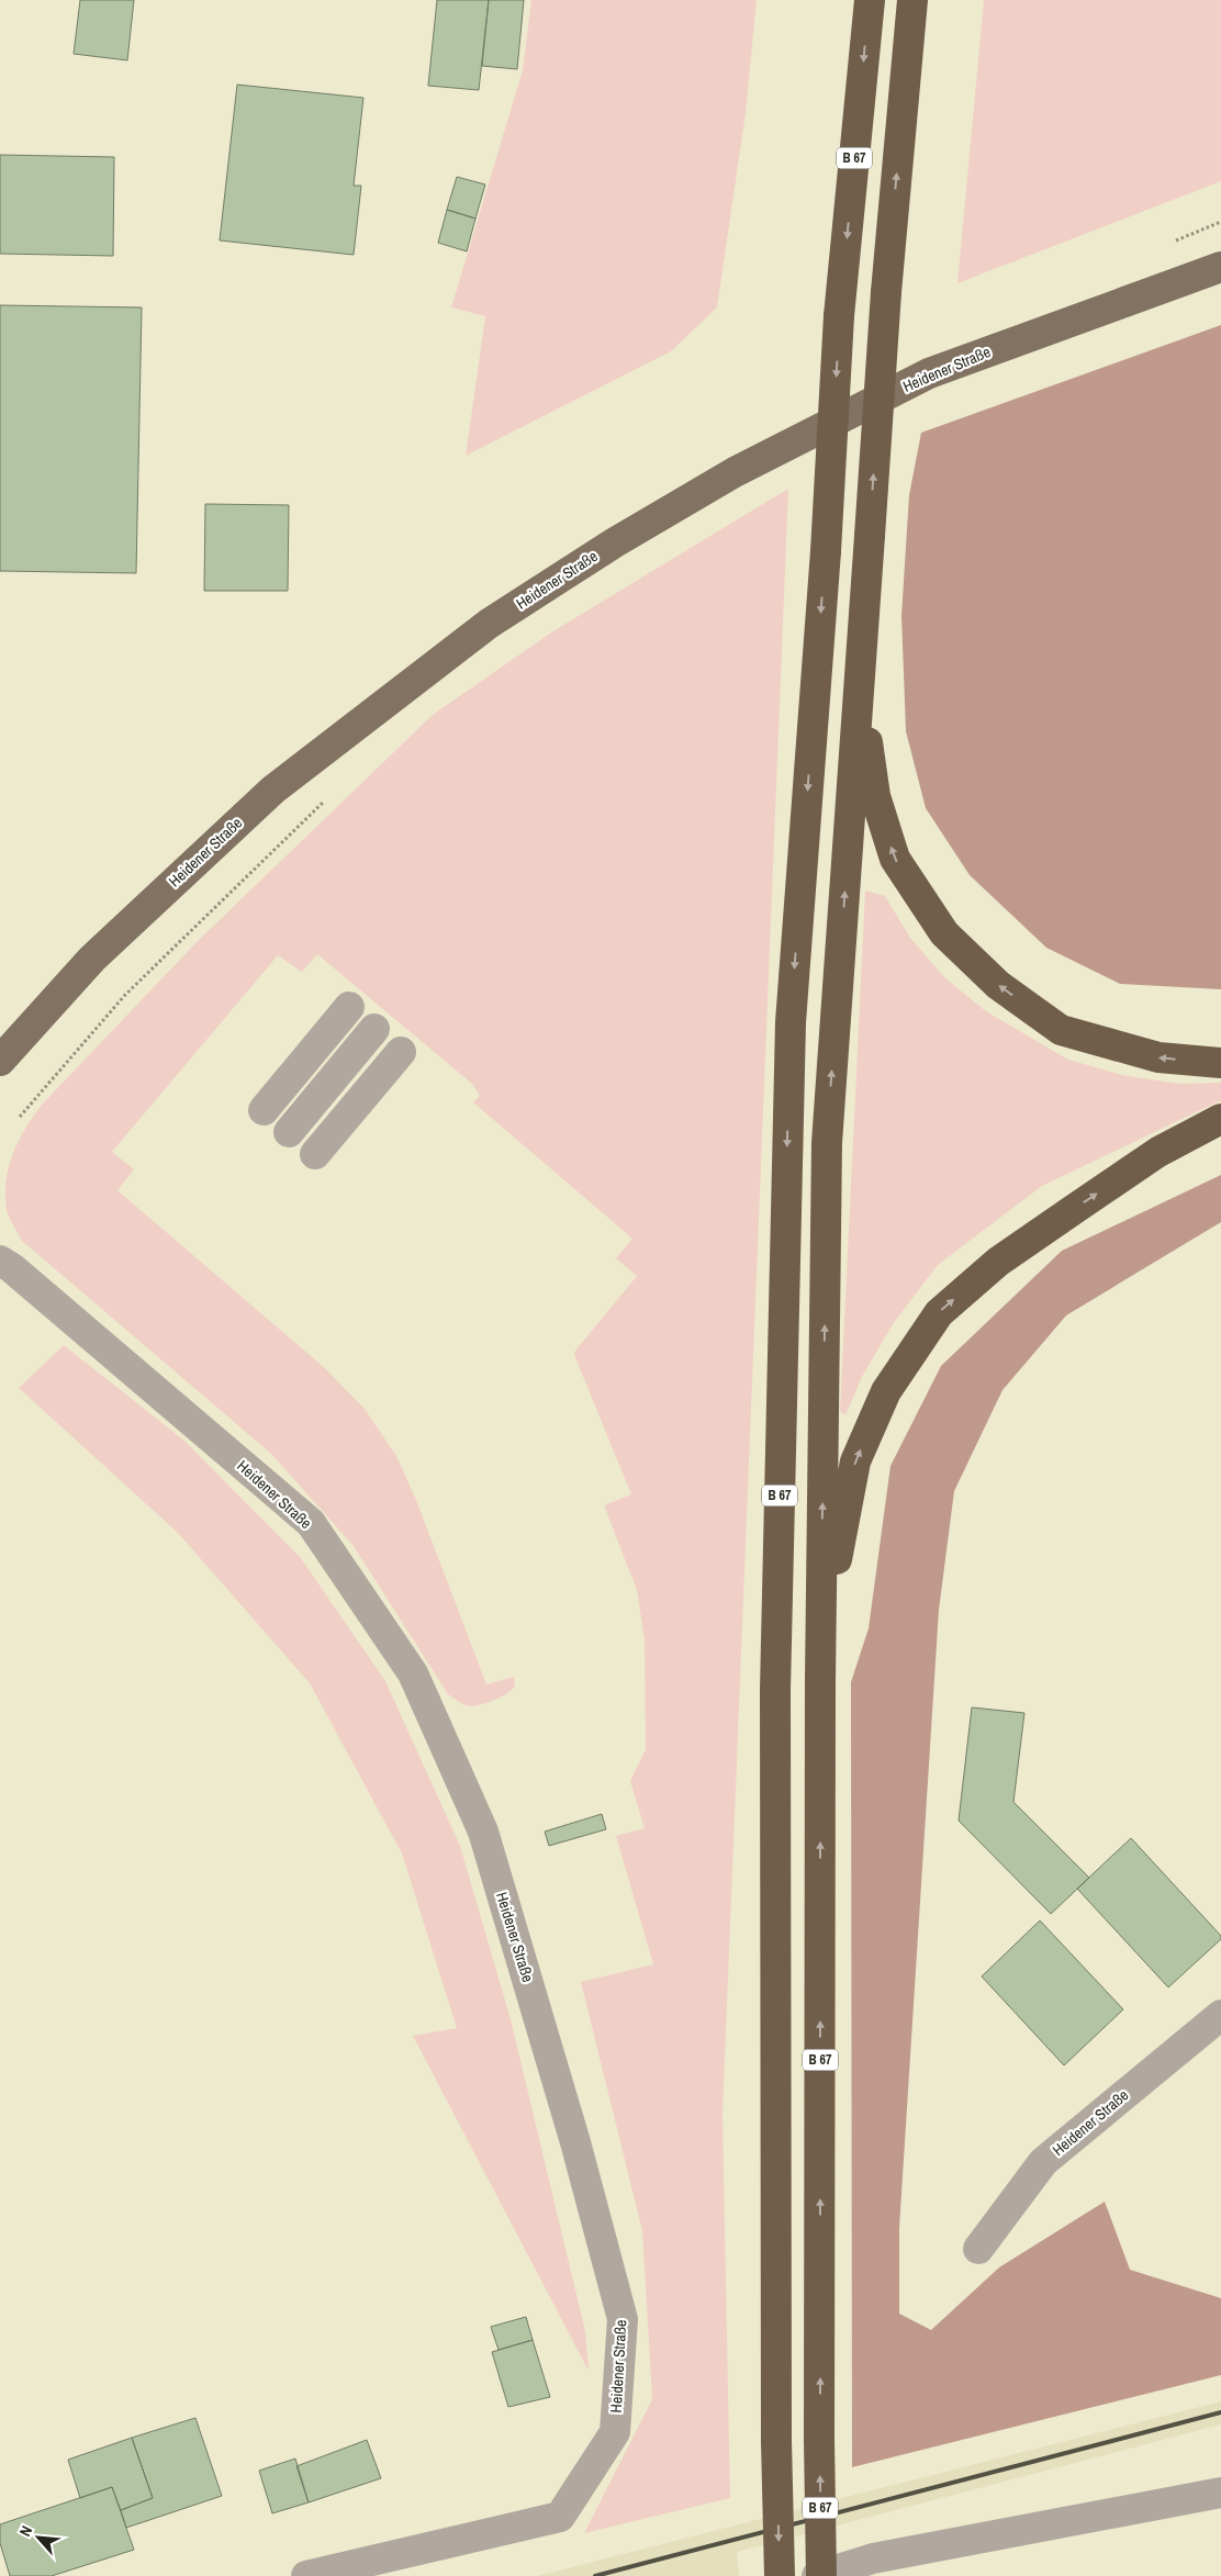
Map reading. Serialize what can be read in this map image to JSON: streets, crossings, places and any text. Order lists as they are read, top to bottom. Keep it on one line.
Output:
{"streets":{"highway":["B 67"],"main road":["Heidener Straße"]},"north":"top left"}
